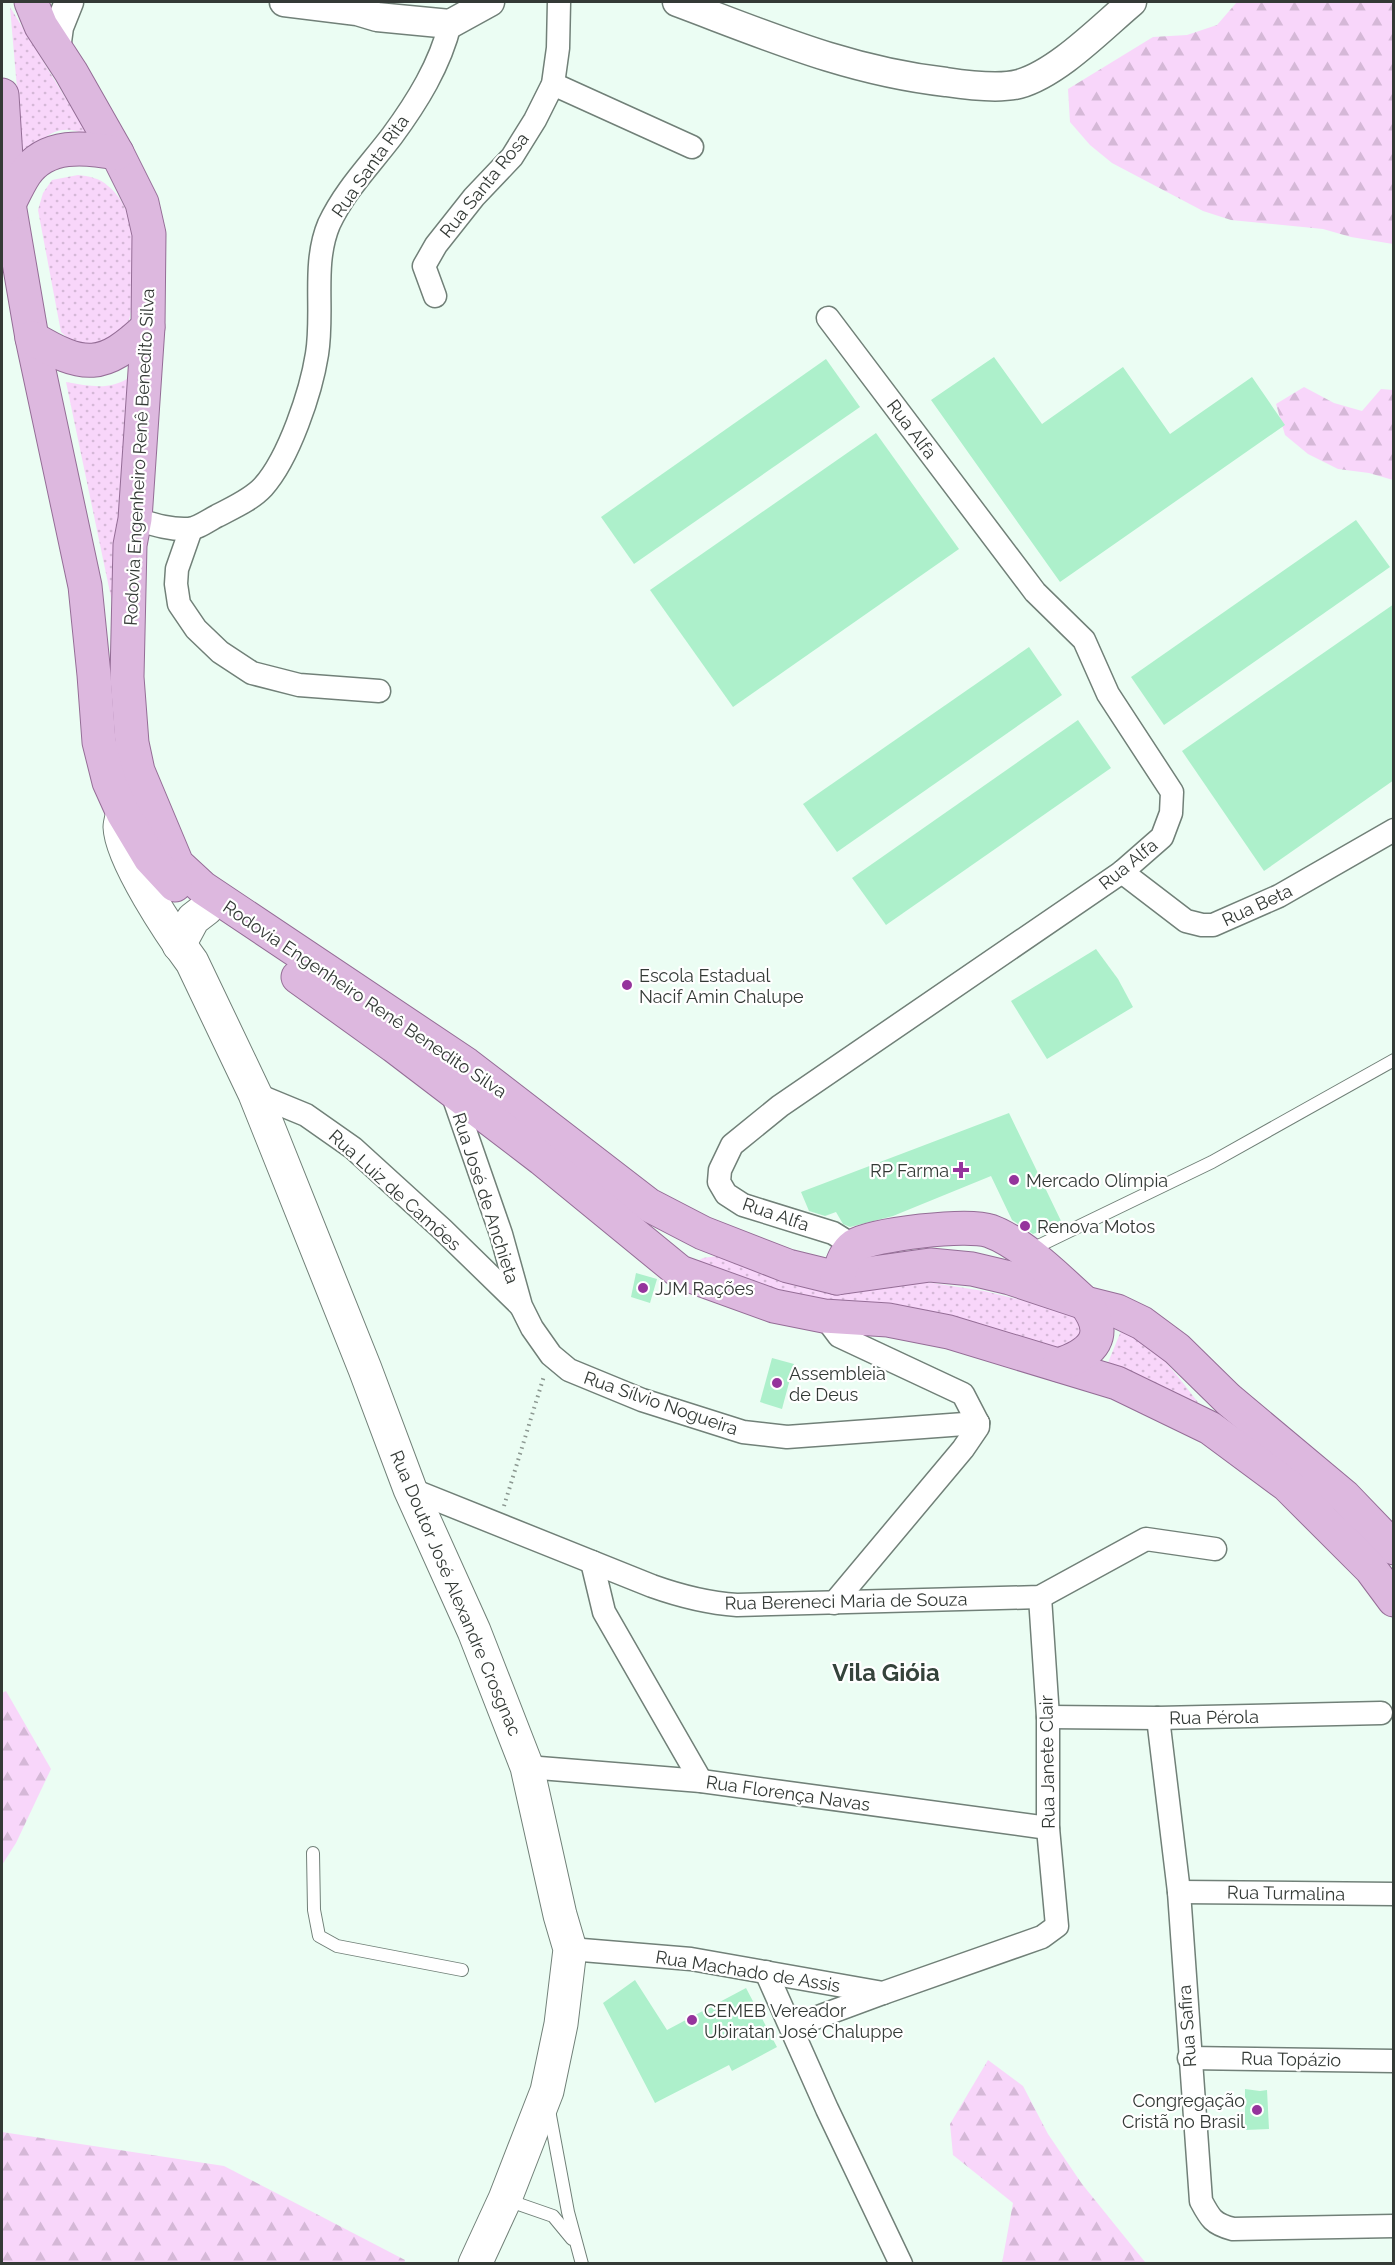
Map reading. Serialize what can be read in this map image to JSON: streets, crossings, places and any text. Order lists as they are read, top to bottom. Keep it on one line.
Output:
{"streets":{"main road":["Rodovia Engenheiro Renê Benedito Silva","Rua Doutor José Alexandre Crosgnac"],"street":["Rua Santa Rita","Rua Santa Rosa","Rua Alfa","Rua Beta","Rua Luiz de Camões","Rua José de Anchieta","Rua Sílvio Nogueira","Rua Bereneci Maria de Souza","Rua Pérola","Rua Janete Clair","Rua Florença Navas","Rua Turmalina","Rua Machado de Assis","Rua Safira","Rua Topázio"]},"crossings":[["Rua Alfa","Rua Beta"],["Rodovia Engenheiro Renê Benedito Silva","Rua José de Anchieta"],["Rodovia Engenheiro Renê Benedito Silva","Rua Doutor José Alexandre Crosgnac"],["Rua Luiz de Camões","Rua José de Anchieta"],["Rua Luiz de Camões","Rua Sílvio Nogueira"],["Rua Luiz de Camões","Rua Doutor José Alexandre Crosgnac"],["Rua José de Anchieta","Rua Sílvio Nogueira"],["Rua Doutor José Alexandre Crosgnac","Rua Bereneci Maria de Souza"],["Rua Doutor José Alexandre Crosgnac","Rua Florença Navas"],["Rua Doutor José Alexandre Crosgnac","Rua Machado de Assis"],["Rua Bereneci Maria de Souza","Rua Janete Clair"],["Rua Pérola","Rua Janete Clair"],["Rua Pérola","Rua Safira"],["Rua Janete Clair","Rua Florença Navas"],["Rua Janete Clair","Rua Machado de Assis"],["Rua Turmalina","Rua Safira"],["Rua Safira","Rua Topázio"]],"districts":["Vila Gióia"],"places":{"other":["Escola Estadual Nacif Amin Chalupe","Mercado Olímpia","Renova Motos","JJM Rações","Assembleia de Deus","CEMEB Vereador Ubiratan José Chaluppe","Congregação Cristã no Brasil"],"health":["RP Farma"]}}
